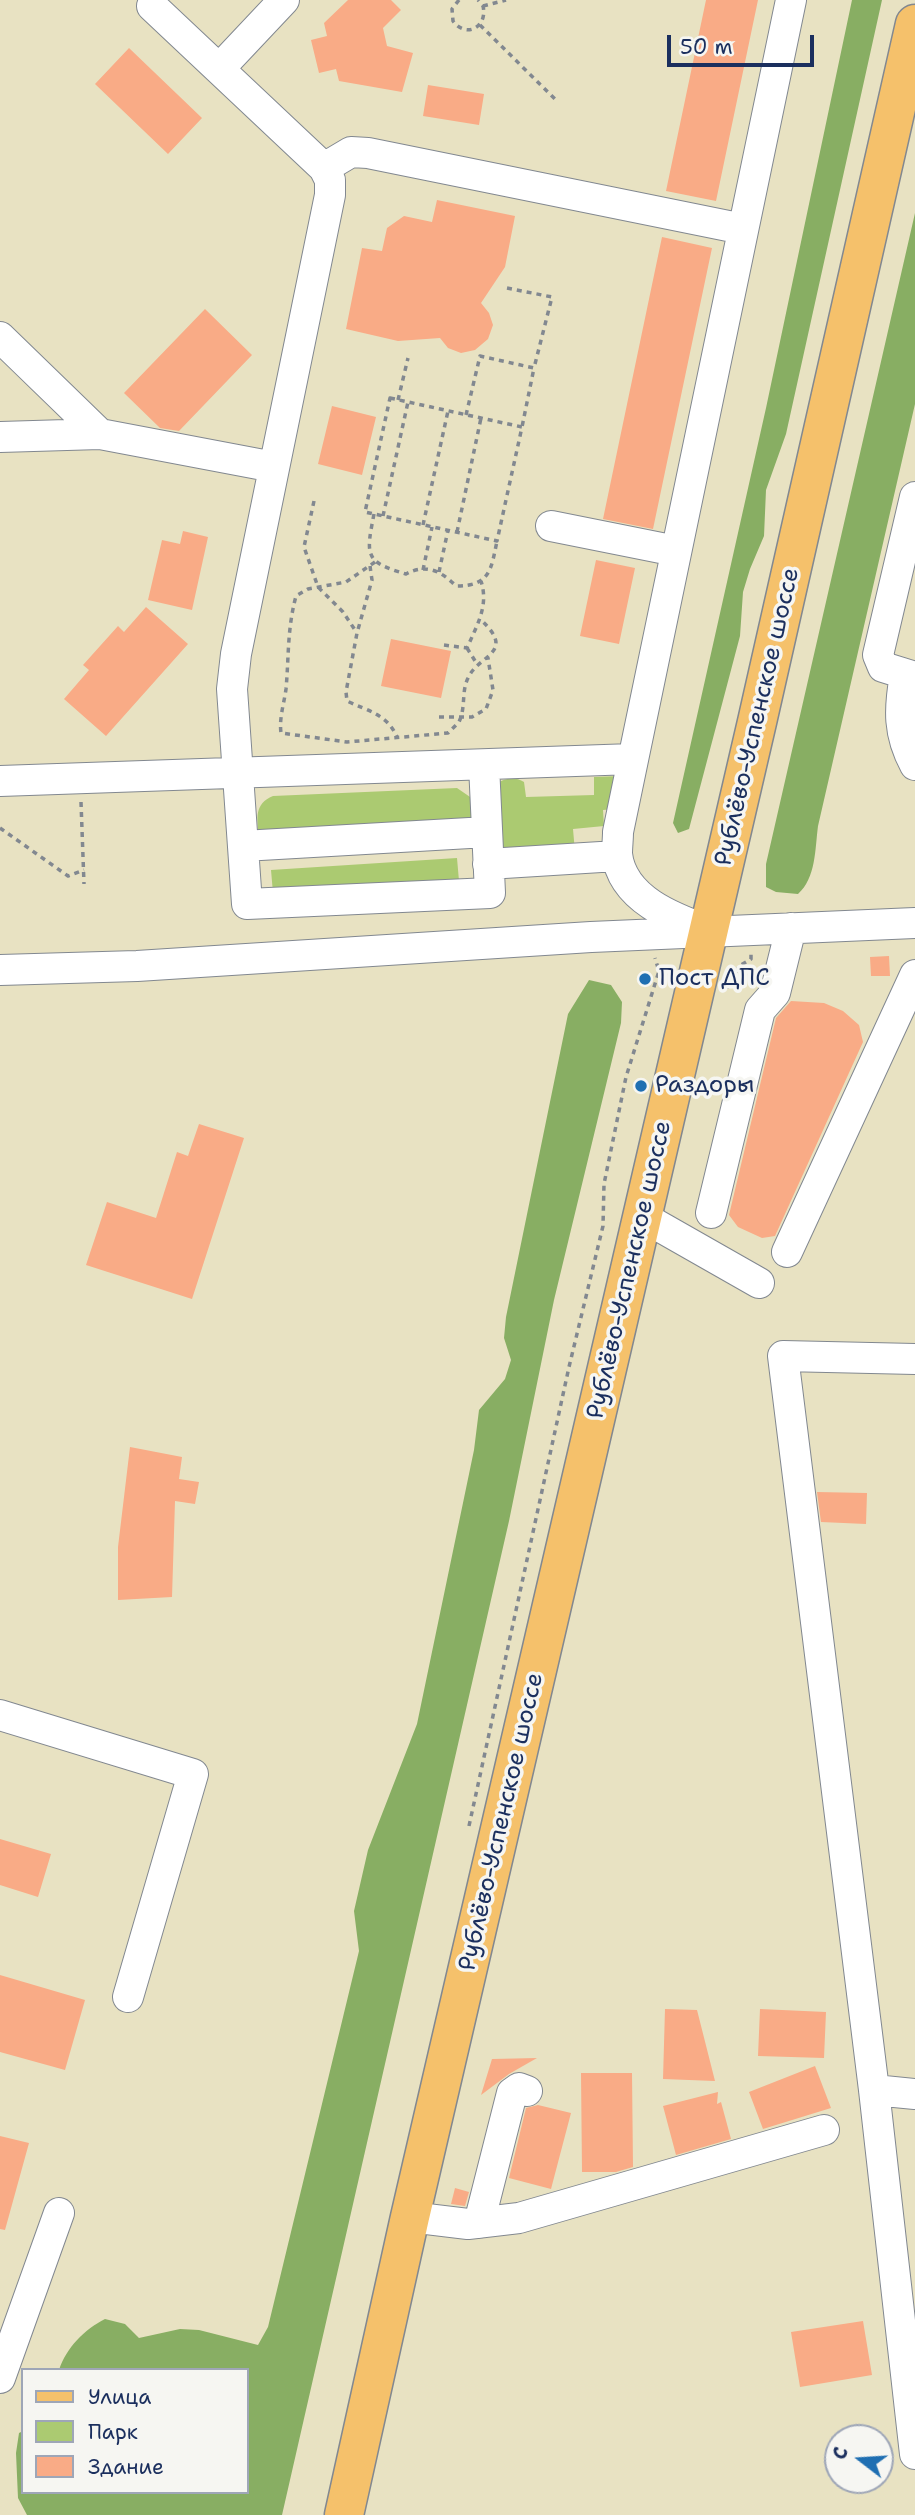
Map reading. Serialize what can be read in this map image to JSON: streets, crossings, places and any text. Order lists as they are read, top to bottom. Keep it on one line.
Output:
{"streets":{"main road":["Рублёво-Успенское шоссе"]},"places":["Пост ДПС","Раздоры"],"legend":["Улица","Парк","Здание"],"scale_bar":"50 m","north":"left"}
